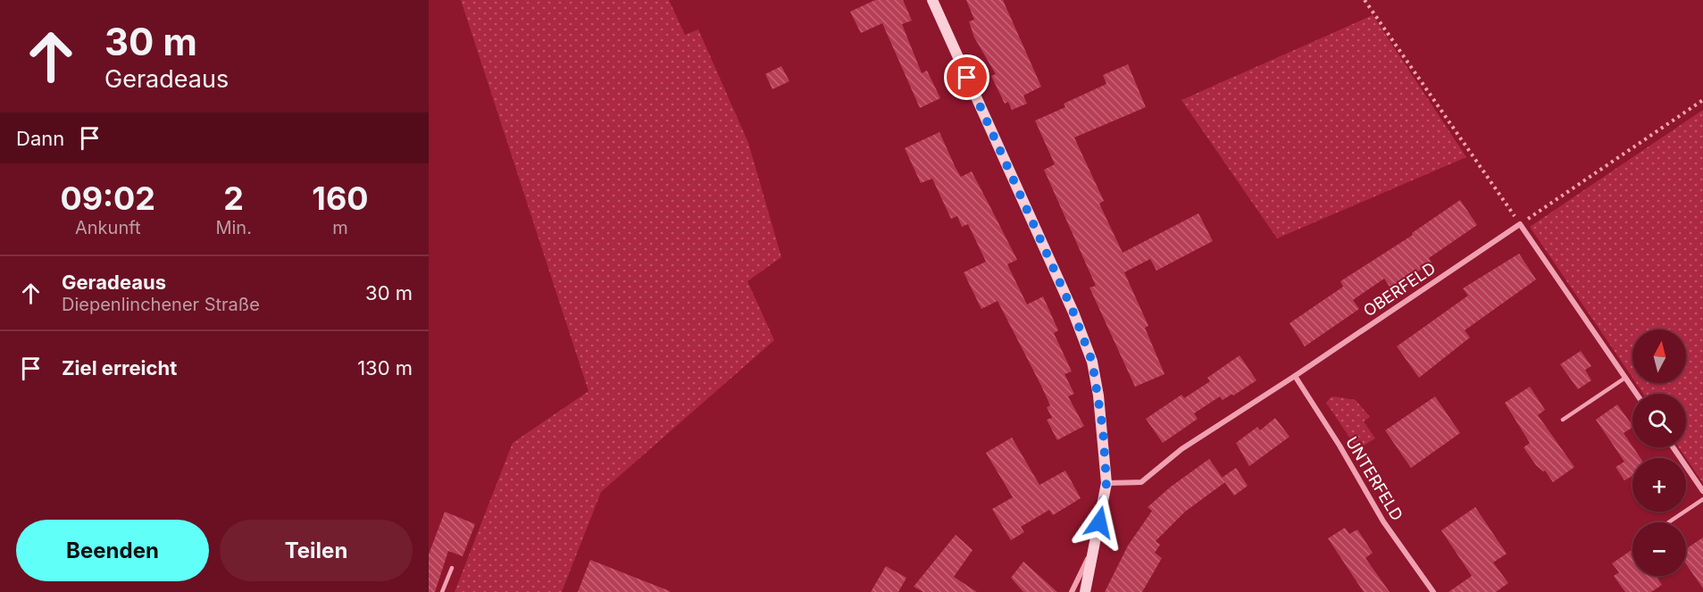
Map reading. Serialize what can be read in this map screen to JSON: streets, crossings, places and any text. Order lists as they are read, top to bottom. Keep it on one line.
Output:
{"streets":{"street":["OBERFELD","UNTERFELD"]},"crossings":[["OBERFELD","UNTERFELD"]],"north":"top","page":{"turn":["30 m","Geradeaus"],"then":"Dann","eta":["09:02","Ankunft","2","Min.","160","m"],"list":[{"name":"Geradeaus","note":"Diepenlinchener Straße","value":"30 m"},{"name":"Ziel erreicht","value":"130 m"}],"map_buttons":["+","−"],"buttons":["Beenden","Teilen"]}}
